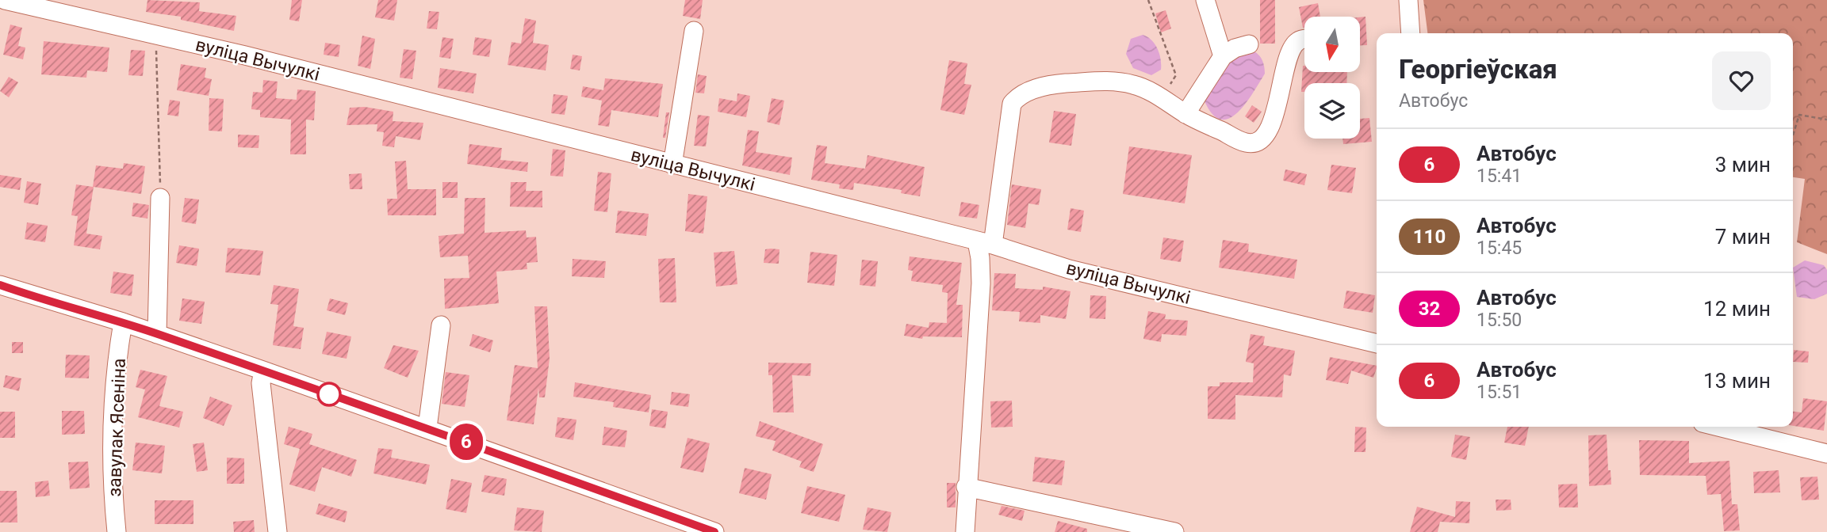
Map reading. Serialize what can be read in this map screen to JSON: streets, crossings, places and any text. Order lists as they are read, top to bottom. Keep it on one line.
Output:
{"streets":{"street":["вуліца Вычулкі","завулак Ясеніна"]},"lines":["bus line 6"],"north":"bottom","page":{"on_map":"6","heading":["Георгіеўская","Автобус"],"list":[{"mark":"6","name":"Автобус","note":"15:41","value":"3 мин"},{"mark":"110","name":"Автобус","note":"15:45","value":"7 мин"},{"mark":"32","name":"Автобус","note":"15:50","value":"12 мин"},{"mark":"6","name":"Автобус","note":"15:51","value":"13 мин"}]}}
